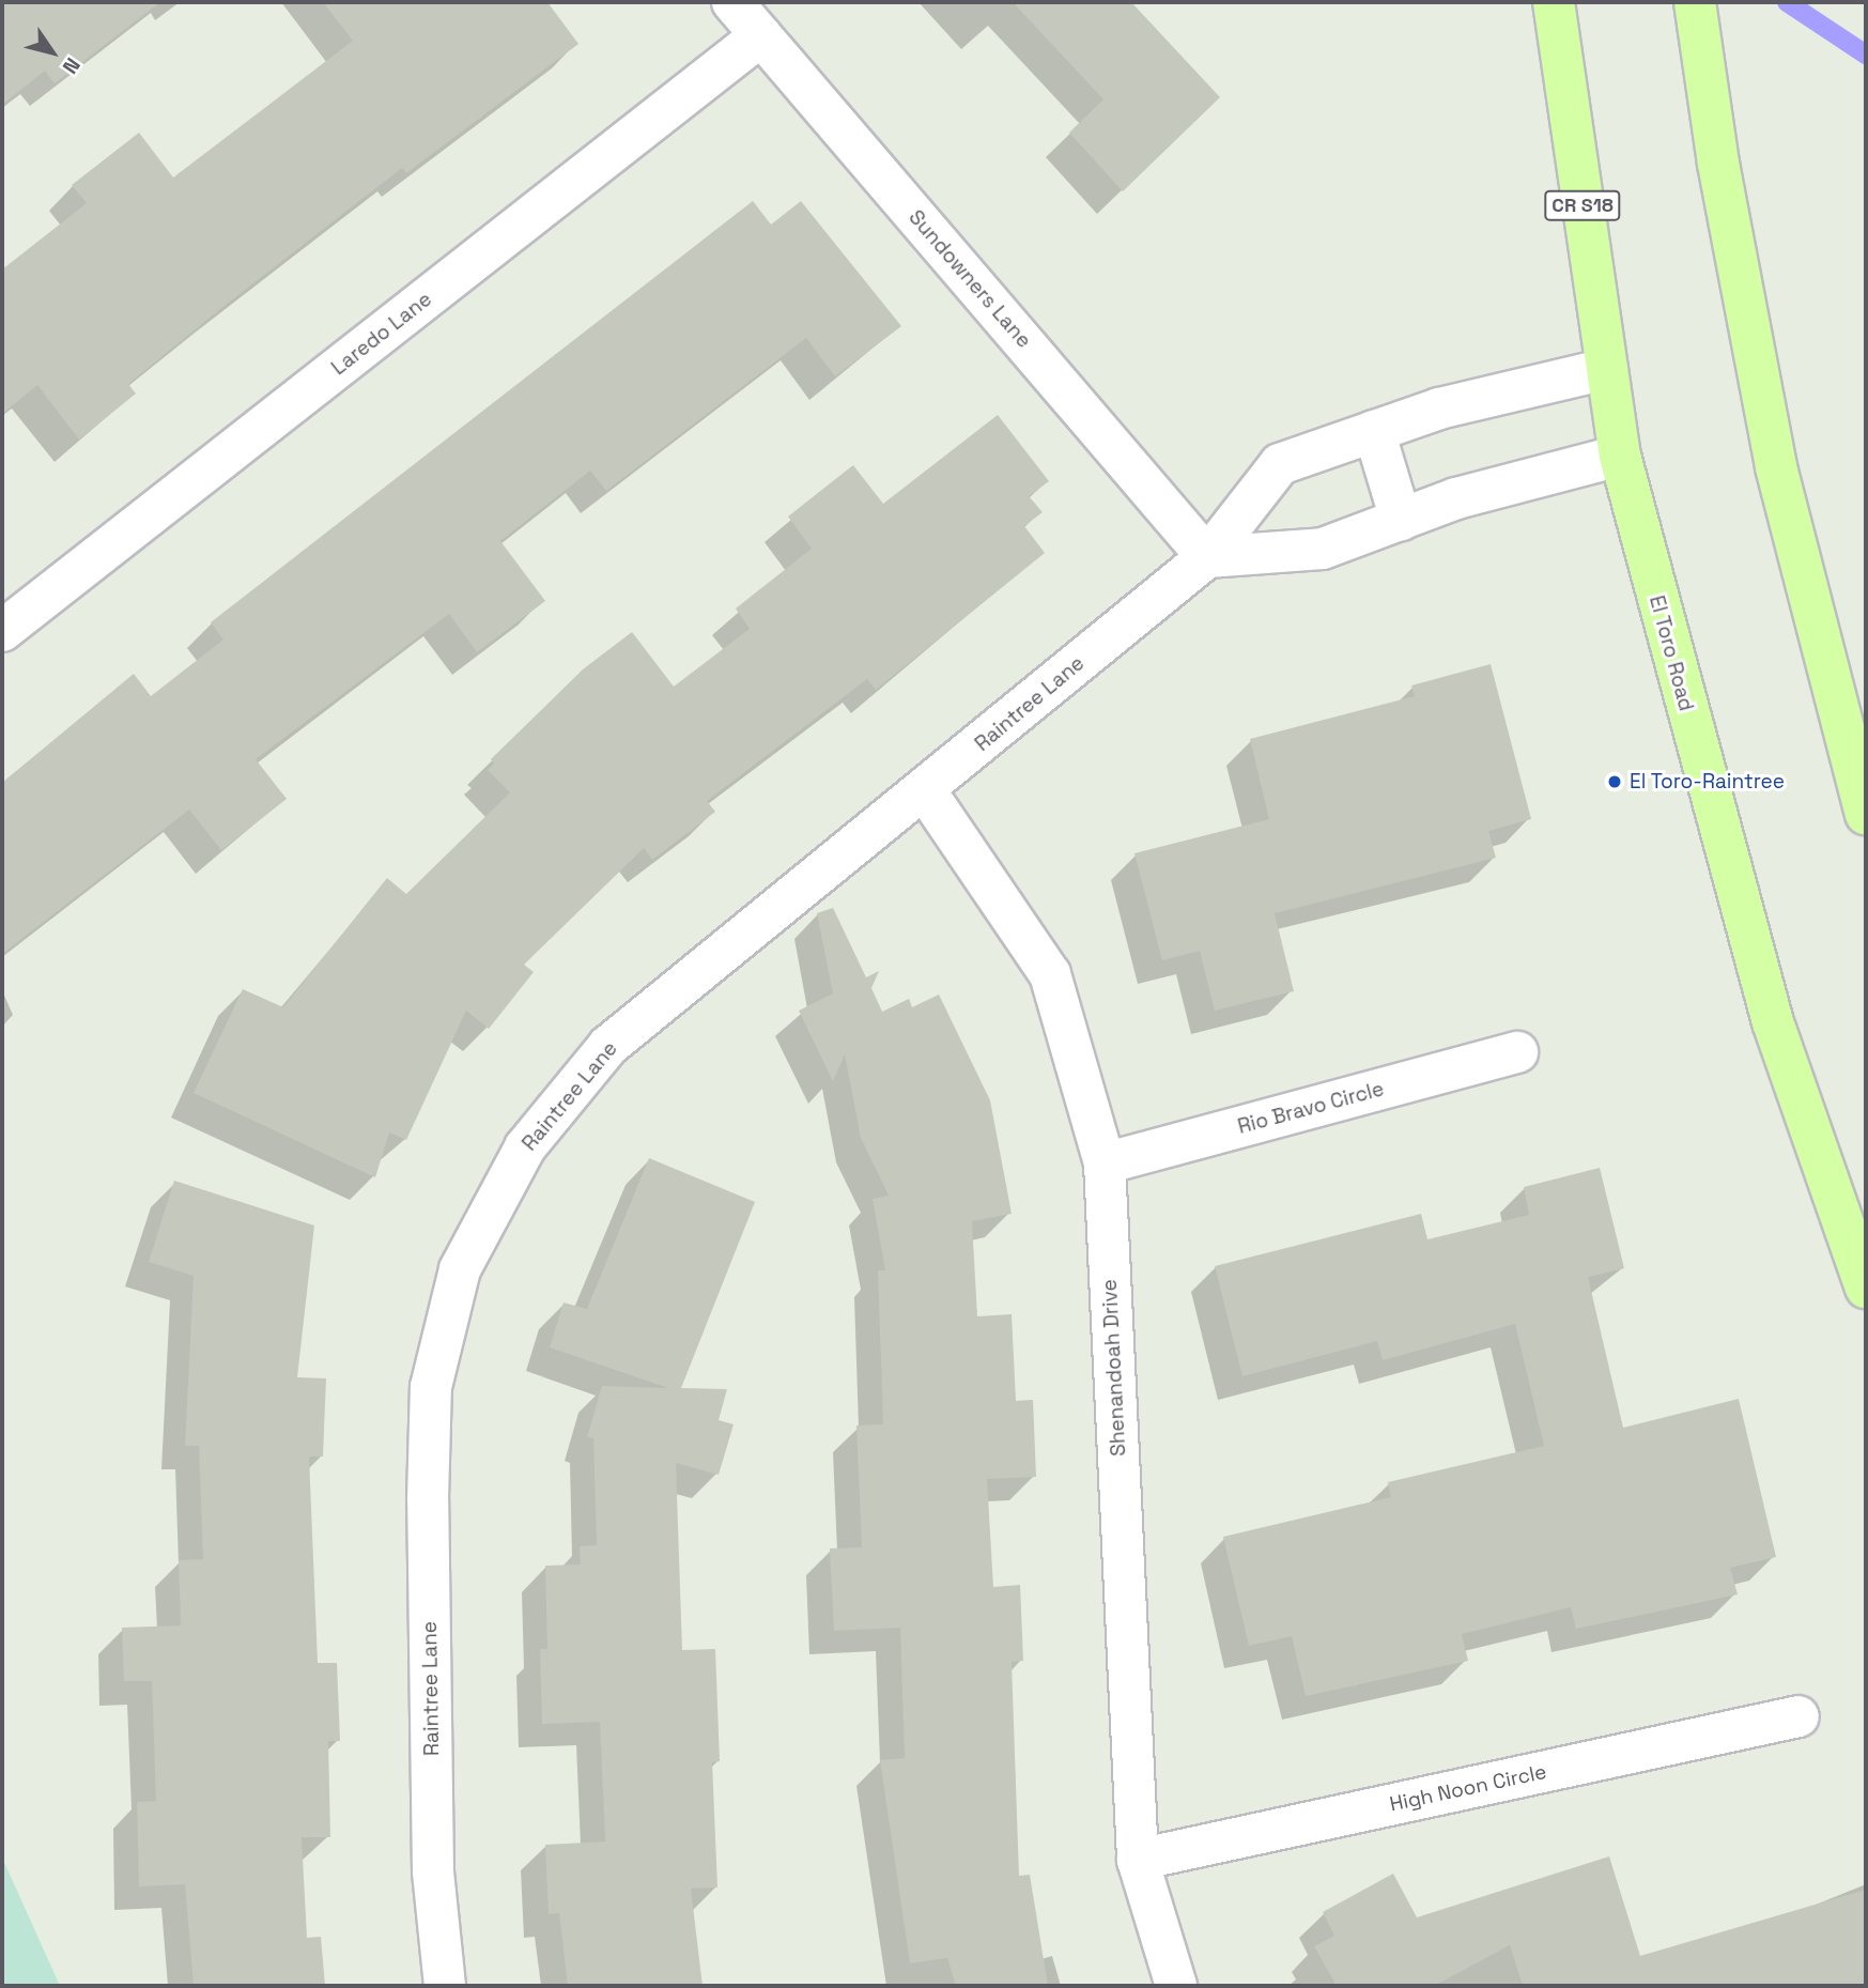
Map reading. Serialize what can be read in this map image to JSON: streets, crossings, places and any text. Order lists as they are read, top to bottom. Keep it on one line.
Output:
{"streets":{"main road":["CR S18","El Toro Road"],"street":["Sundowners Lane","Laredo Lane","Raintree Lane","Rio Bravo Circle","Shenandoah Drive","High Noon Circle"]},"crossings":[["Sundowners Lane","Laredo Lane"],["Sundowners Lane","Raintree Lane"],["El Toro Road","Raintree Lane"],["Raintree Lane","Shenandoah Drive"],["Rio Bravo Circle","Shenandoah Drive"],["Shenandoah Drive","High Noon Circle"]],"places":["El Toro-Raintree"],"north":"bottom right"}
